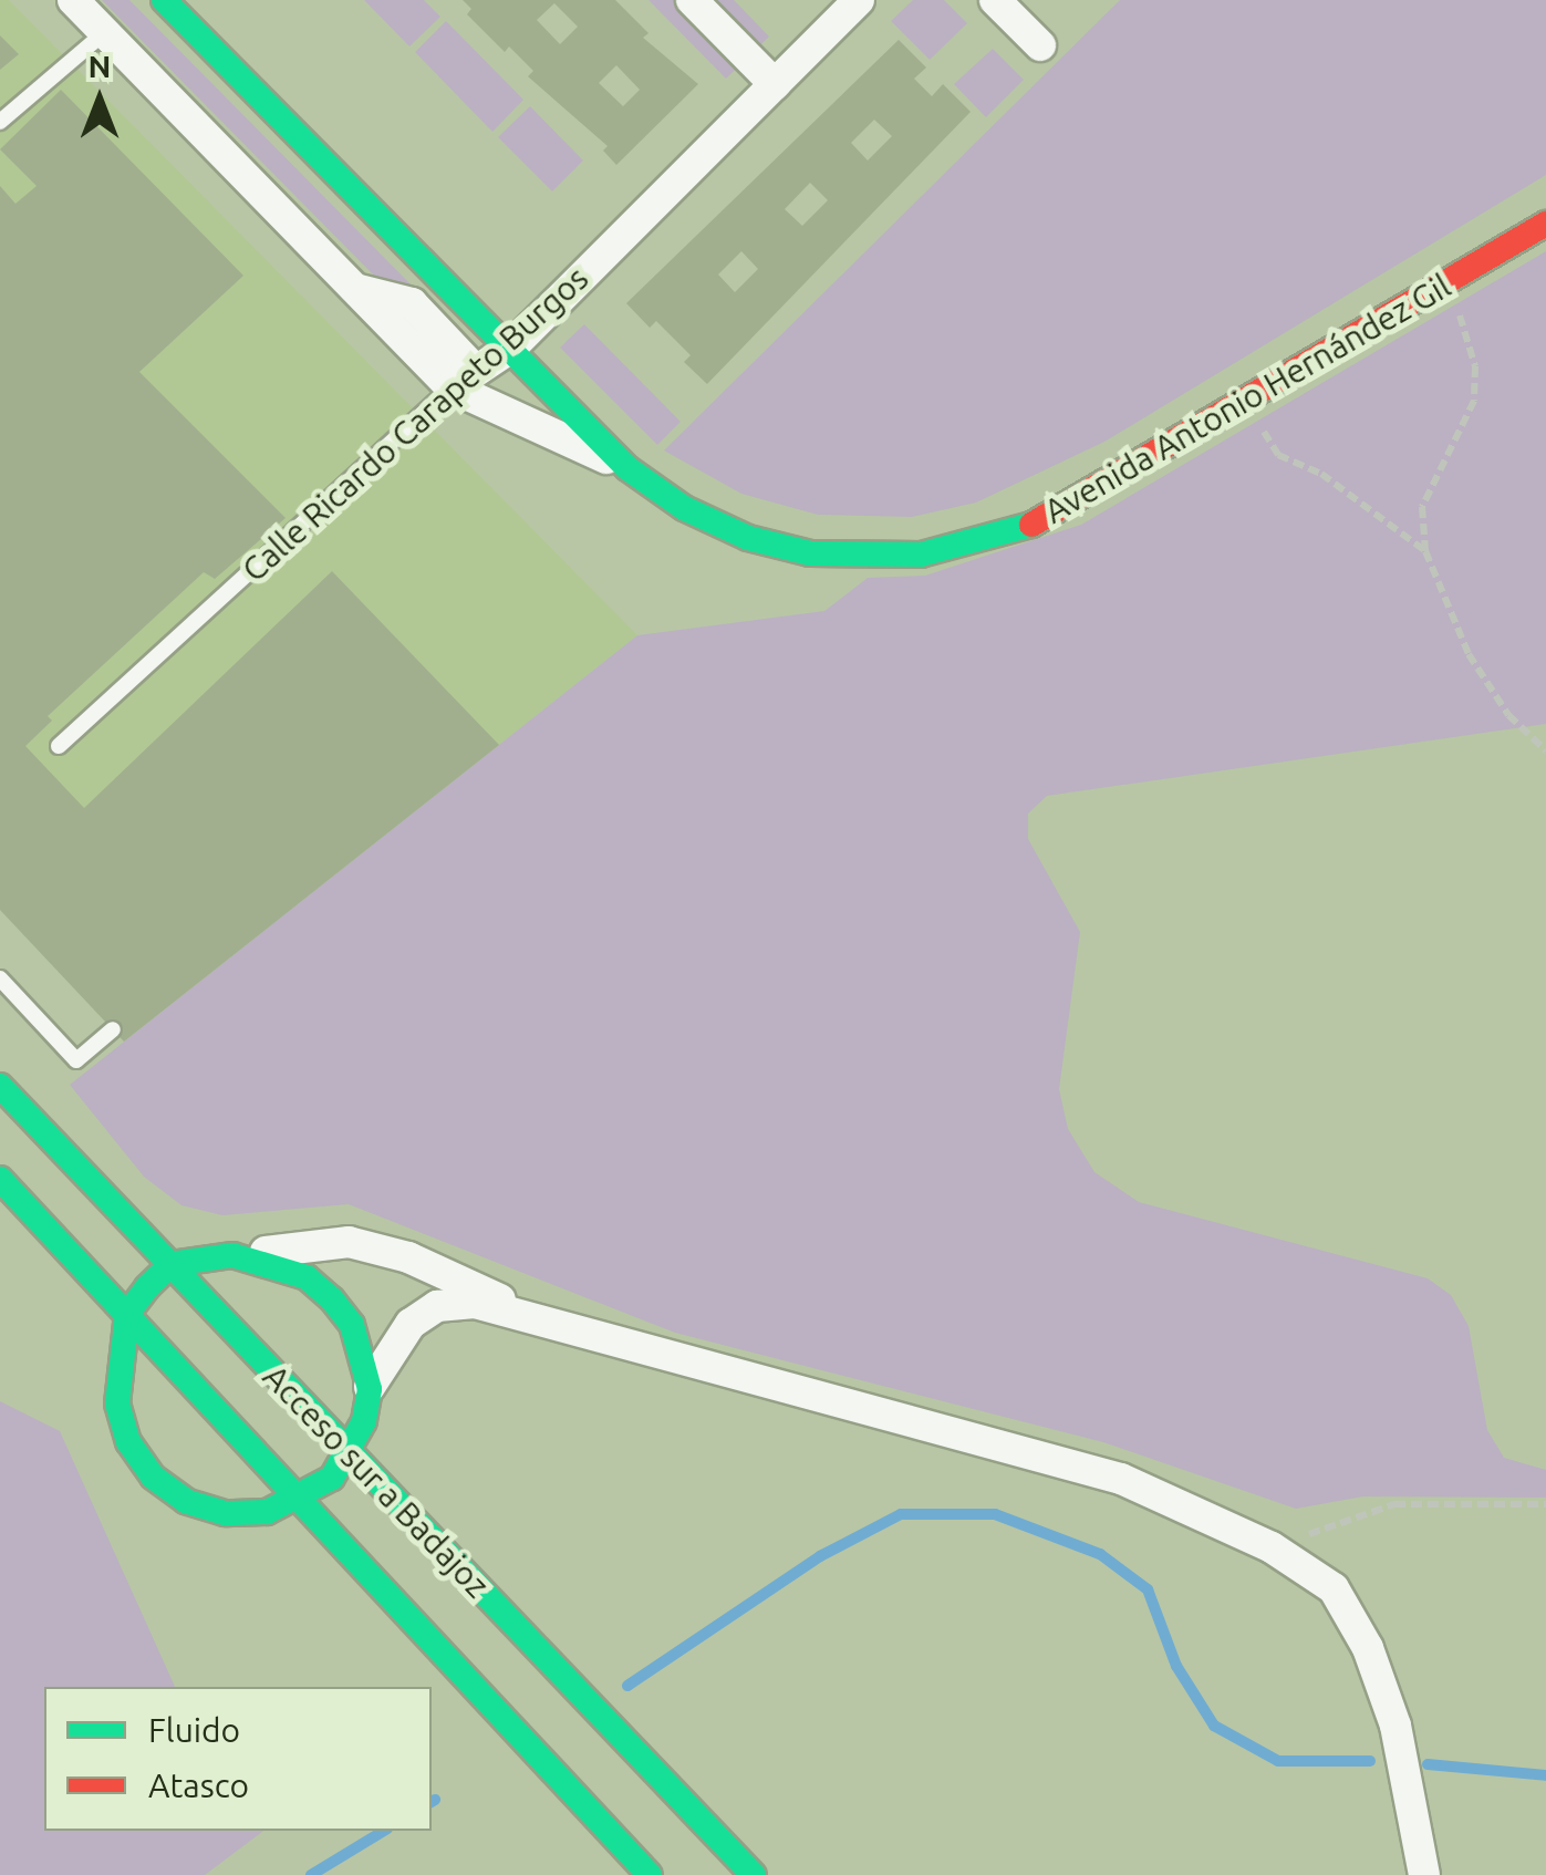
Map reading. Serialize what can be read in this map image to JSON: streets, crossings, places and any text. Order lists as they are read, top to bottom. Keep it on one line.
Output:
{"streets":{"main road":["Avenida Antonio Hernández Gil","Acceso sur a Badajoz"],"street":["Calle Ricardo Carapeto Burgos"]},"crossings":[["Avenida Antonio Hernández Gil","Calle Ricardo Carapeto Burgos"]],"legend":["Fluido","Atasco"],"north":"top"}
